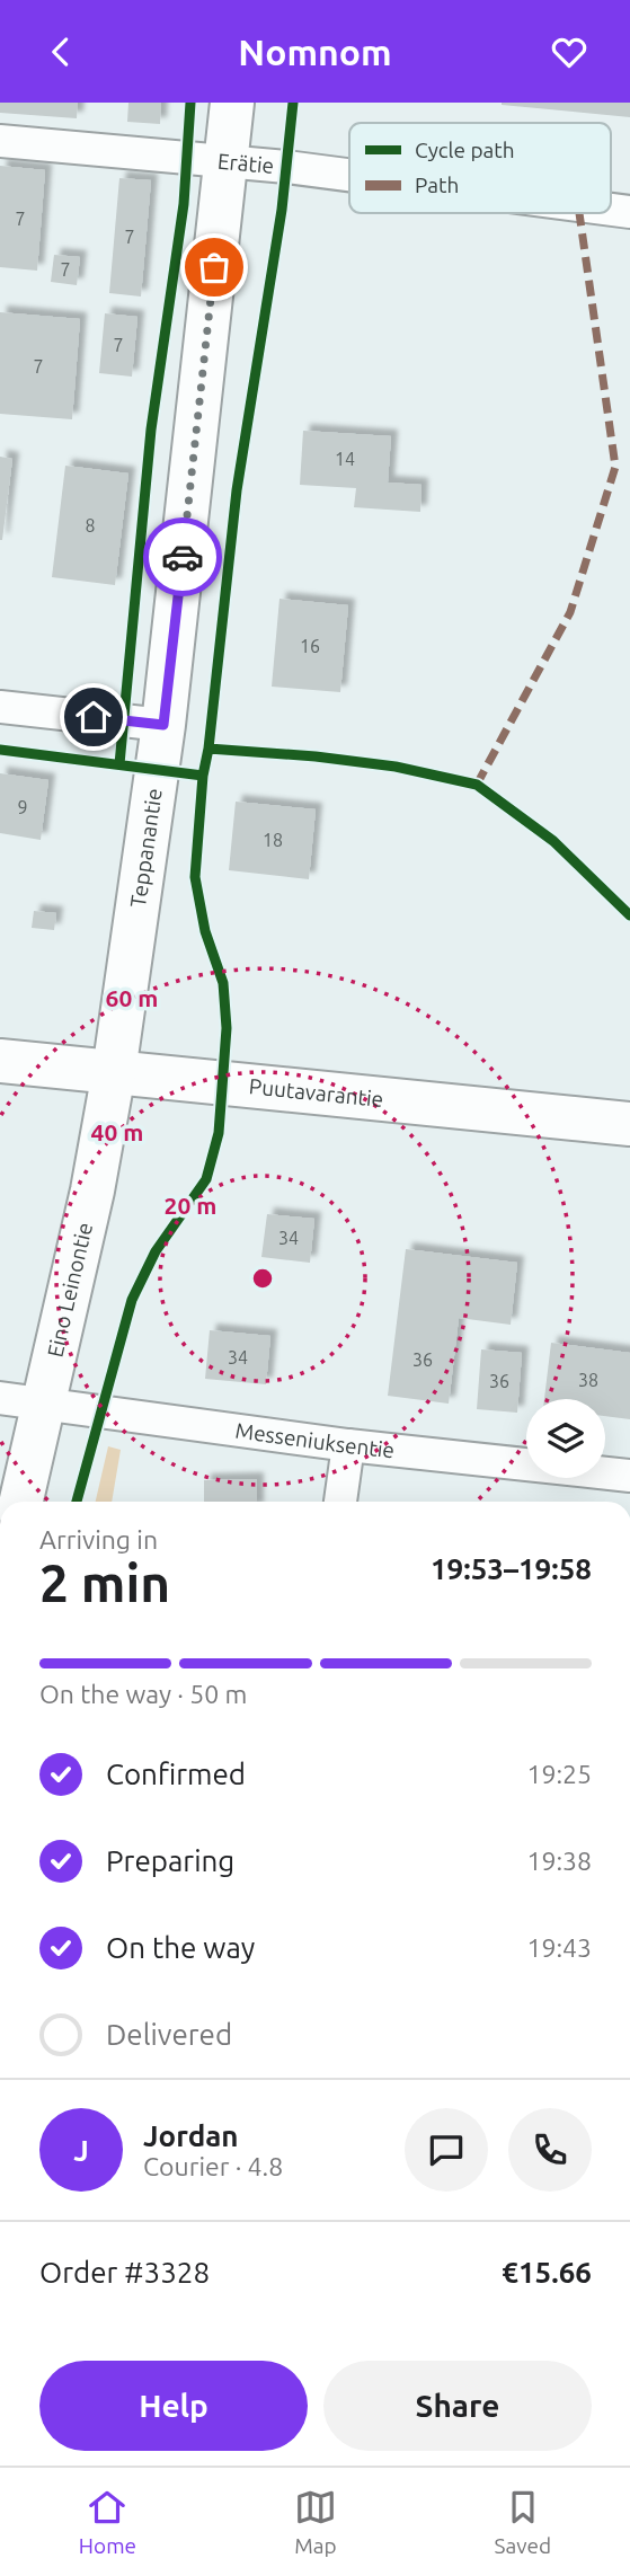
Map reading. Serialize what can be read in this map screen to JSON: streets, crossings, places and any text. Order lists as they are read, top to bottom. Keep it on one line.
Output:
{"streets":{"street":["Erätie","Teppanantie","Puutavarantie","Eino Leinontie","Messeniuksentie"]},"crossings":[["Erätie","Teppanantie"],["Teppanantie","Puutavarantie"],["Teppanantie","Eino Leinontie"],["Puutavarantie","Eino Leinontie"],["Eino Leinontie","Messeniuksentie"]],"house_numbers":["7","7","7","7","7","14","8","16","9","18","34","34","36","38","36"],"legend":["Cycle path","Path"],"page":{"header":"Nomnom","heading":["2 min","Arriving in","19:53–19:58"],"panel":["Jordan","Courier · 4.8","Order #3328","€15.66"],"bar":"On the way · 50 m","list":[["Confirmed","19:25"],["Preparing","19:38"],["On the way","19:43"],"Delivered"],"round":"J","buttons":["Help","Share"],"tabs":["Home","Map","Saved"]},"rings":["60 m","40 m","20 m"]}
